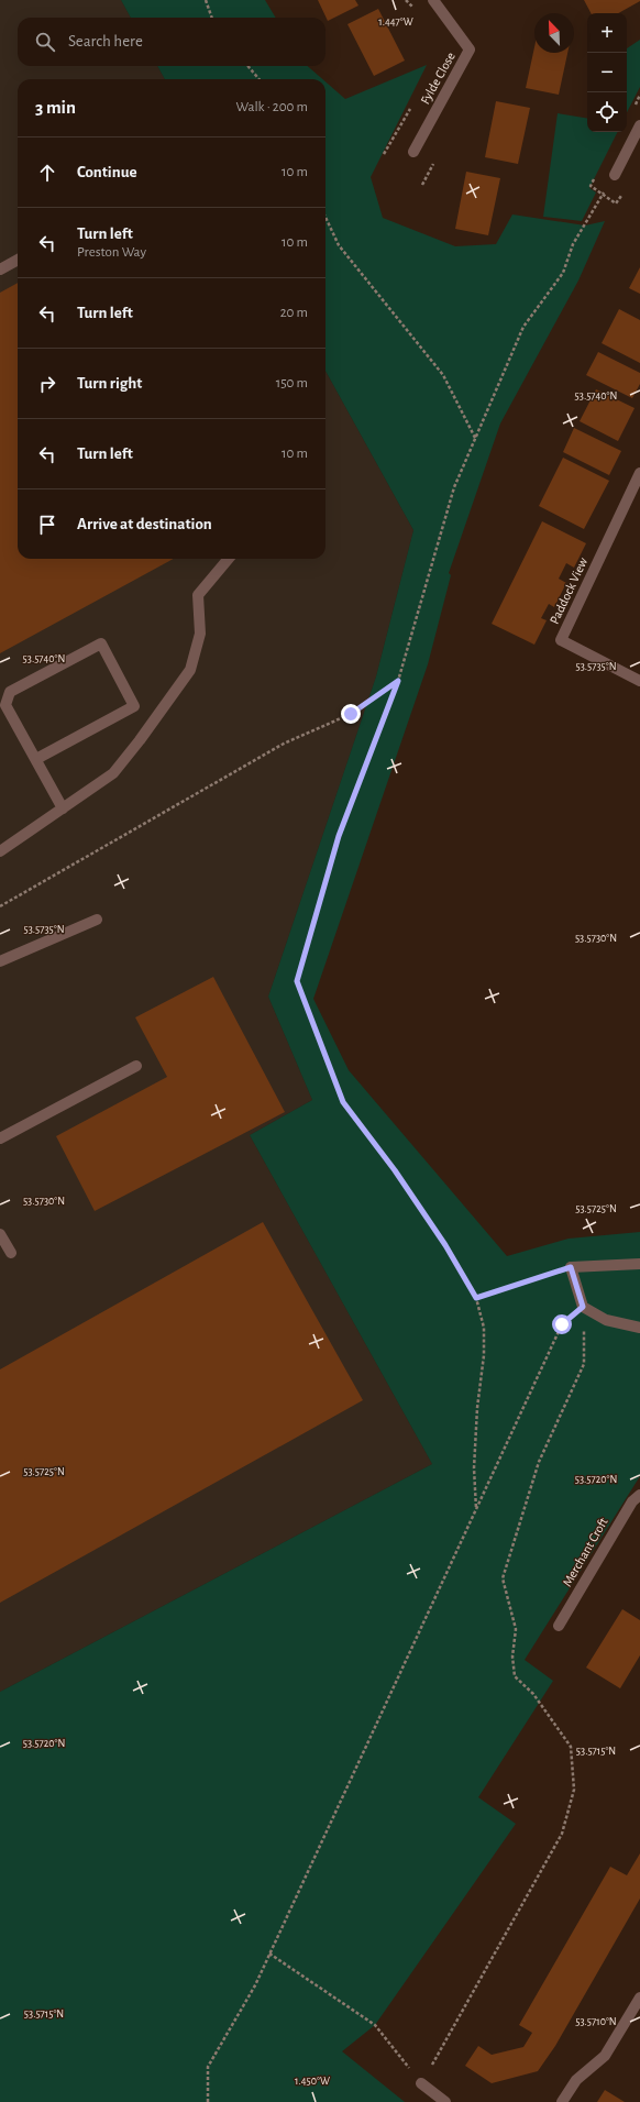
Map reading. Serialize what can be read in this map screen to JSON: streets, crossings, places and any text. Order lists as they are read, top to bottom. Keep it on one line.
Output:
{"streets":{"street":["Fylde Close","Paddock View","Merchant Croft"]},"north":"top left","page":{"map_buttons":["+","−"],"search":"Search here","heading":["3 min","Walk · 200 m"],"list":[["Continue","10 m"],["Turn left","Preston Way","10 m"],["Turn left","20 m"],["Turn right","150 m"],["Turn left","10 m"],"Arrive at destination"]},"coordinates":["1.447°W","53.5740°N","53.5735°N","53.5730°N","53.5725°N","53.5720°N","53.5715°N","53.5710°N","1.450°W"]}
